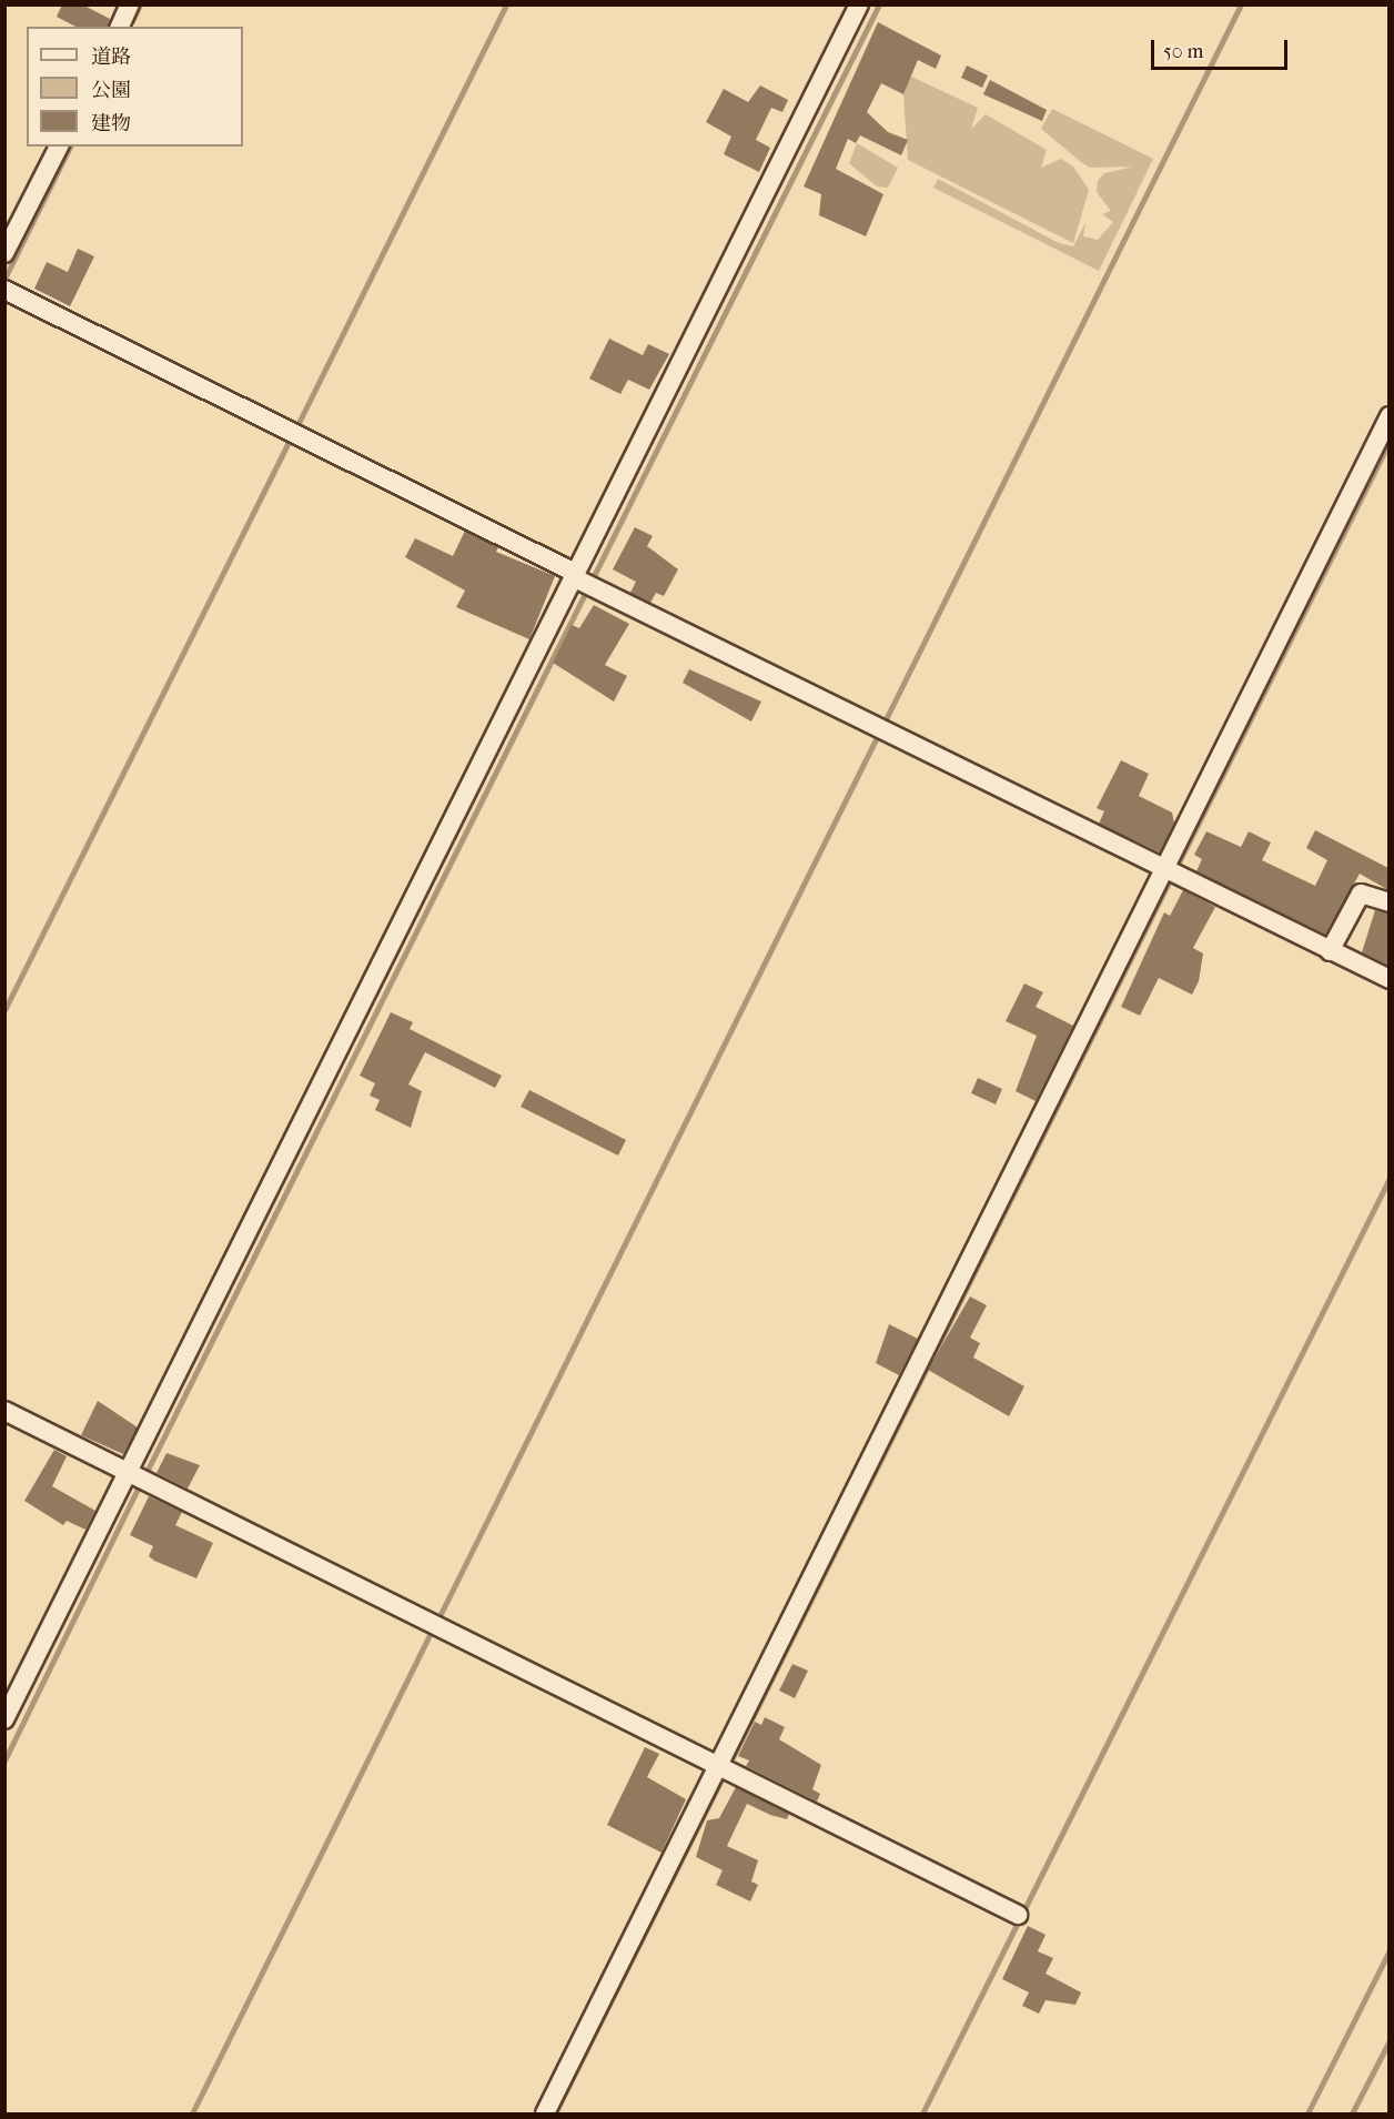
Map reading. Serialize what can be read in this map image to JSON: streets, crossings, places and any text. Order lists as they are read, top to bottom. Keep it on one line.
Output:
{"legend":["道路","公園","建物"],"scale_bar":"50 m"}
